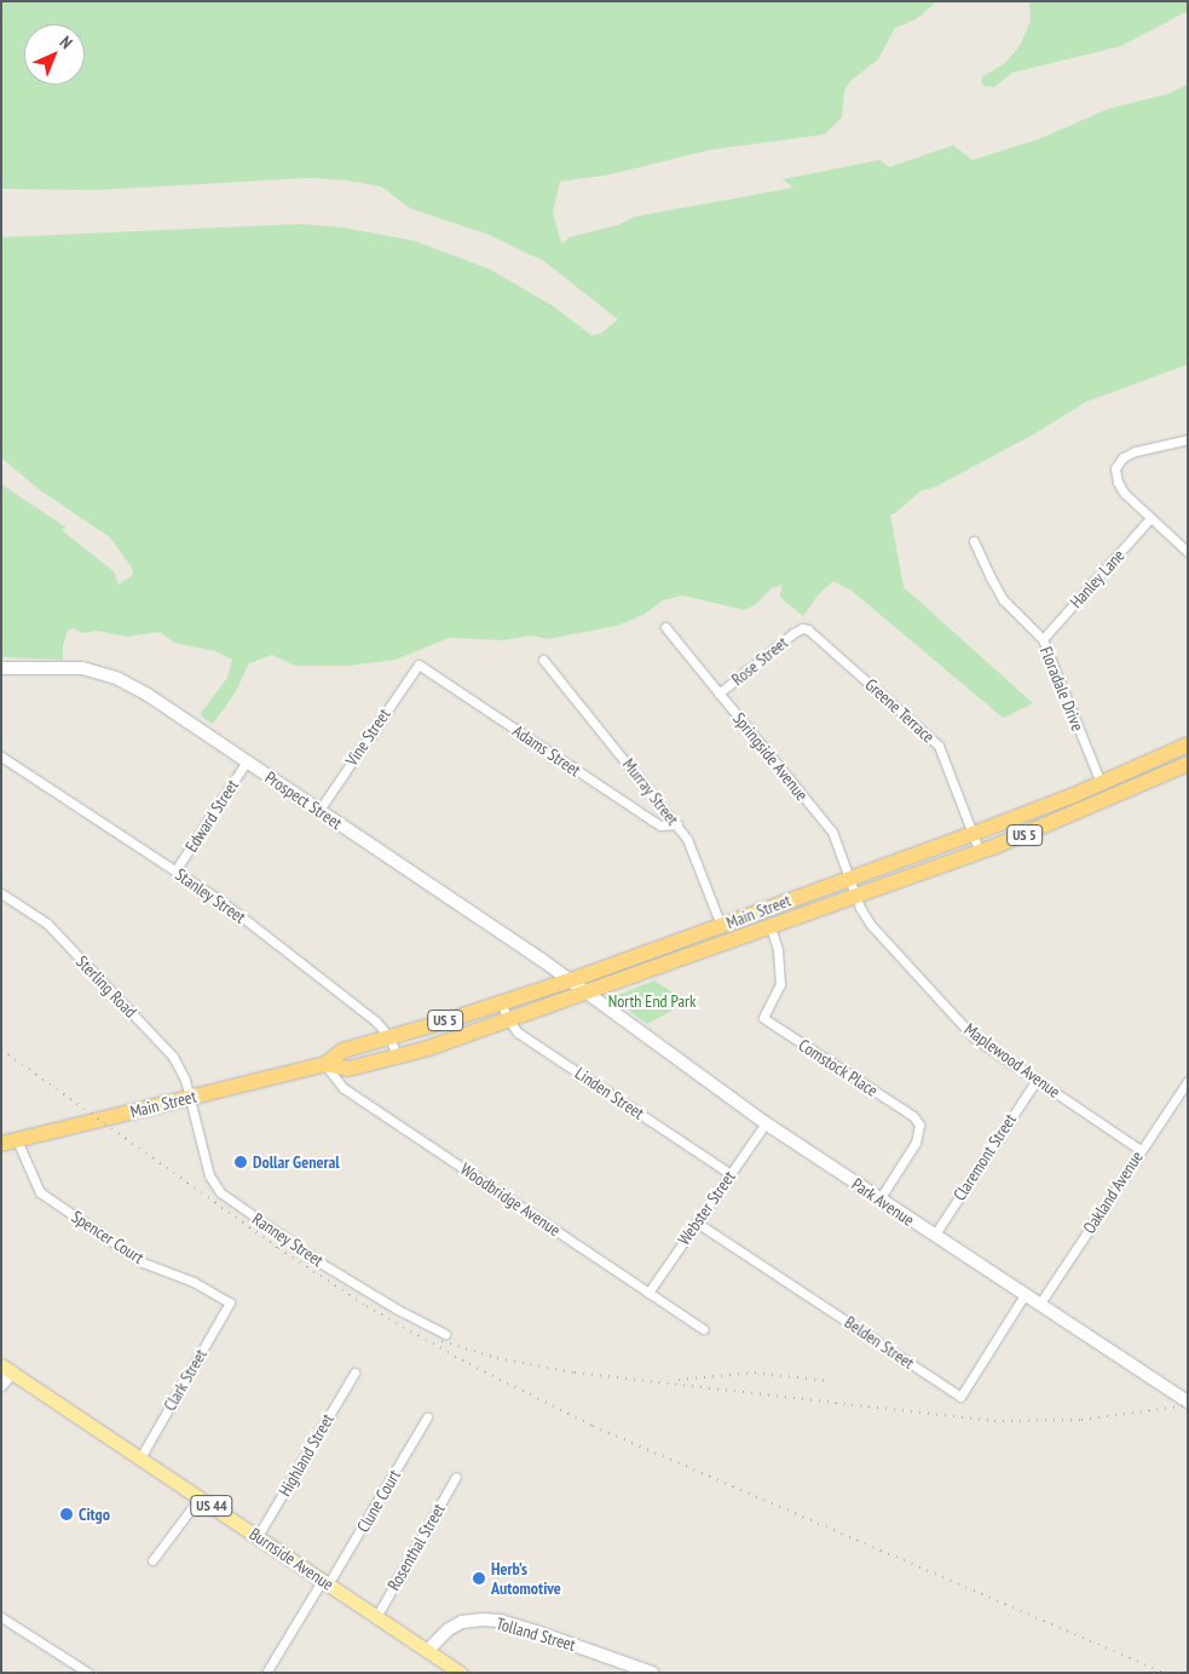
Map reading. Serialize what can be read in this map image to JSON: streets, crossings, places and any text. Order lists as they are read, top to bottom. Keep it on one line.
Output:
{"streets":{"highway":["US 5","Main Street"],"main road":["Prospect Street","Park Avenue","US 44","Burnside Avenue","Tolland Street"],"street":["Hanley Lane","Rose Street","Floradale Drive","Greene Terrace","Vine Street","Adams Street","Springside Avenue","Murray Street","Edward Street","Stanley Street","Sterling Road","Maplewood Avenue","Comstock Place","Linden Street","Claremont Street","Oakland Avenue","Woodbridge Avenue","Webster Street","Spencer Court","Ranney Street","Belden Street","Clark Street","Highland Street","Clune Court","Rosenthal Street"]},"crossings":[["Hanley Lane","Floradale Drive"],["Rose Street","Greene Terrace"],["Rose Street","Springside Avenue"],["Floradale Drive","Main Street"],["Greene Terrace","Main Street"],["Vine Street","Adams Street"],["Vine Street","Prospect Street"],["Adams Street","Murray Street"],["Springside Avenue","Main Street"],["Springside Avenue","Maplewood Avenue"],["Murray Street","Main Street"],["Prospect Street","Edward Street"],["Prospect Street","Main Street"],["Prospect Street","Park Avenue"],["Edward Street","Stanley Street"],["Stanley Street","Main Street"],["Main Street","Sterling Road"],["Main Street","Maplewood Avenue"],["Main Street","Comstock Place"],["Main Street","Linden Street"],["Main Street","Woodbridge Avenue"],["Main Street","Park Avenue"],["Main Street","Spencer Court"],["Main Street","Ranney Street"],["Sterling Road","Ranney Street"],["Maplewood Avenue","Claremont Street"],["Maplewood Avenue","Oakland Avenue"],["Comstock Place","Park Avenue"],["Linden Street","Webster Street"],["Claremont Street","Park Avenue"],["Oakland Avenue","Park Avenue"],["Woodbridge Avenue","Webster Street"],["Park Avenue","Webster Street"],["Park Avenue","Belden Street"],["Webster Street","Belden Street"],["Spencer Court","Clark Street"],["Clark Street","Burnside Avenue"],["Highland Street","Burnside Avenue"],["Clune Court","Burnside Avenue"],["Rosenthal Street","Burnside Avenue"],["Burnside Avenue","Tolland Street"]],"parks":["North End Park"],"places":["Dollar General","Citgo","Herb's Automotive"],"north":"top right"}
